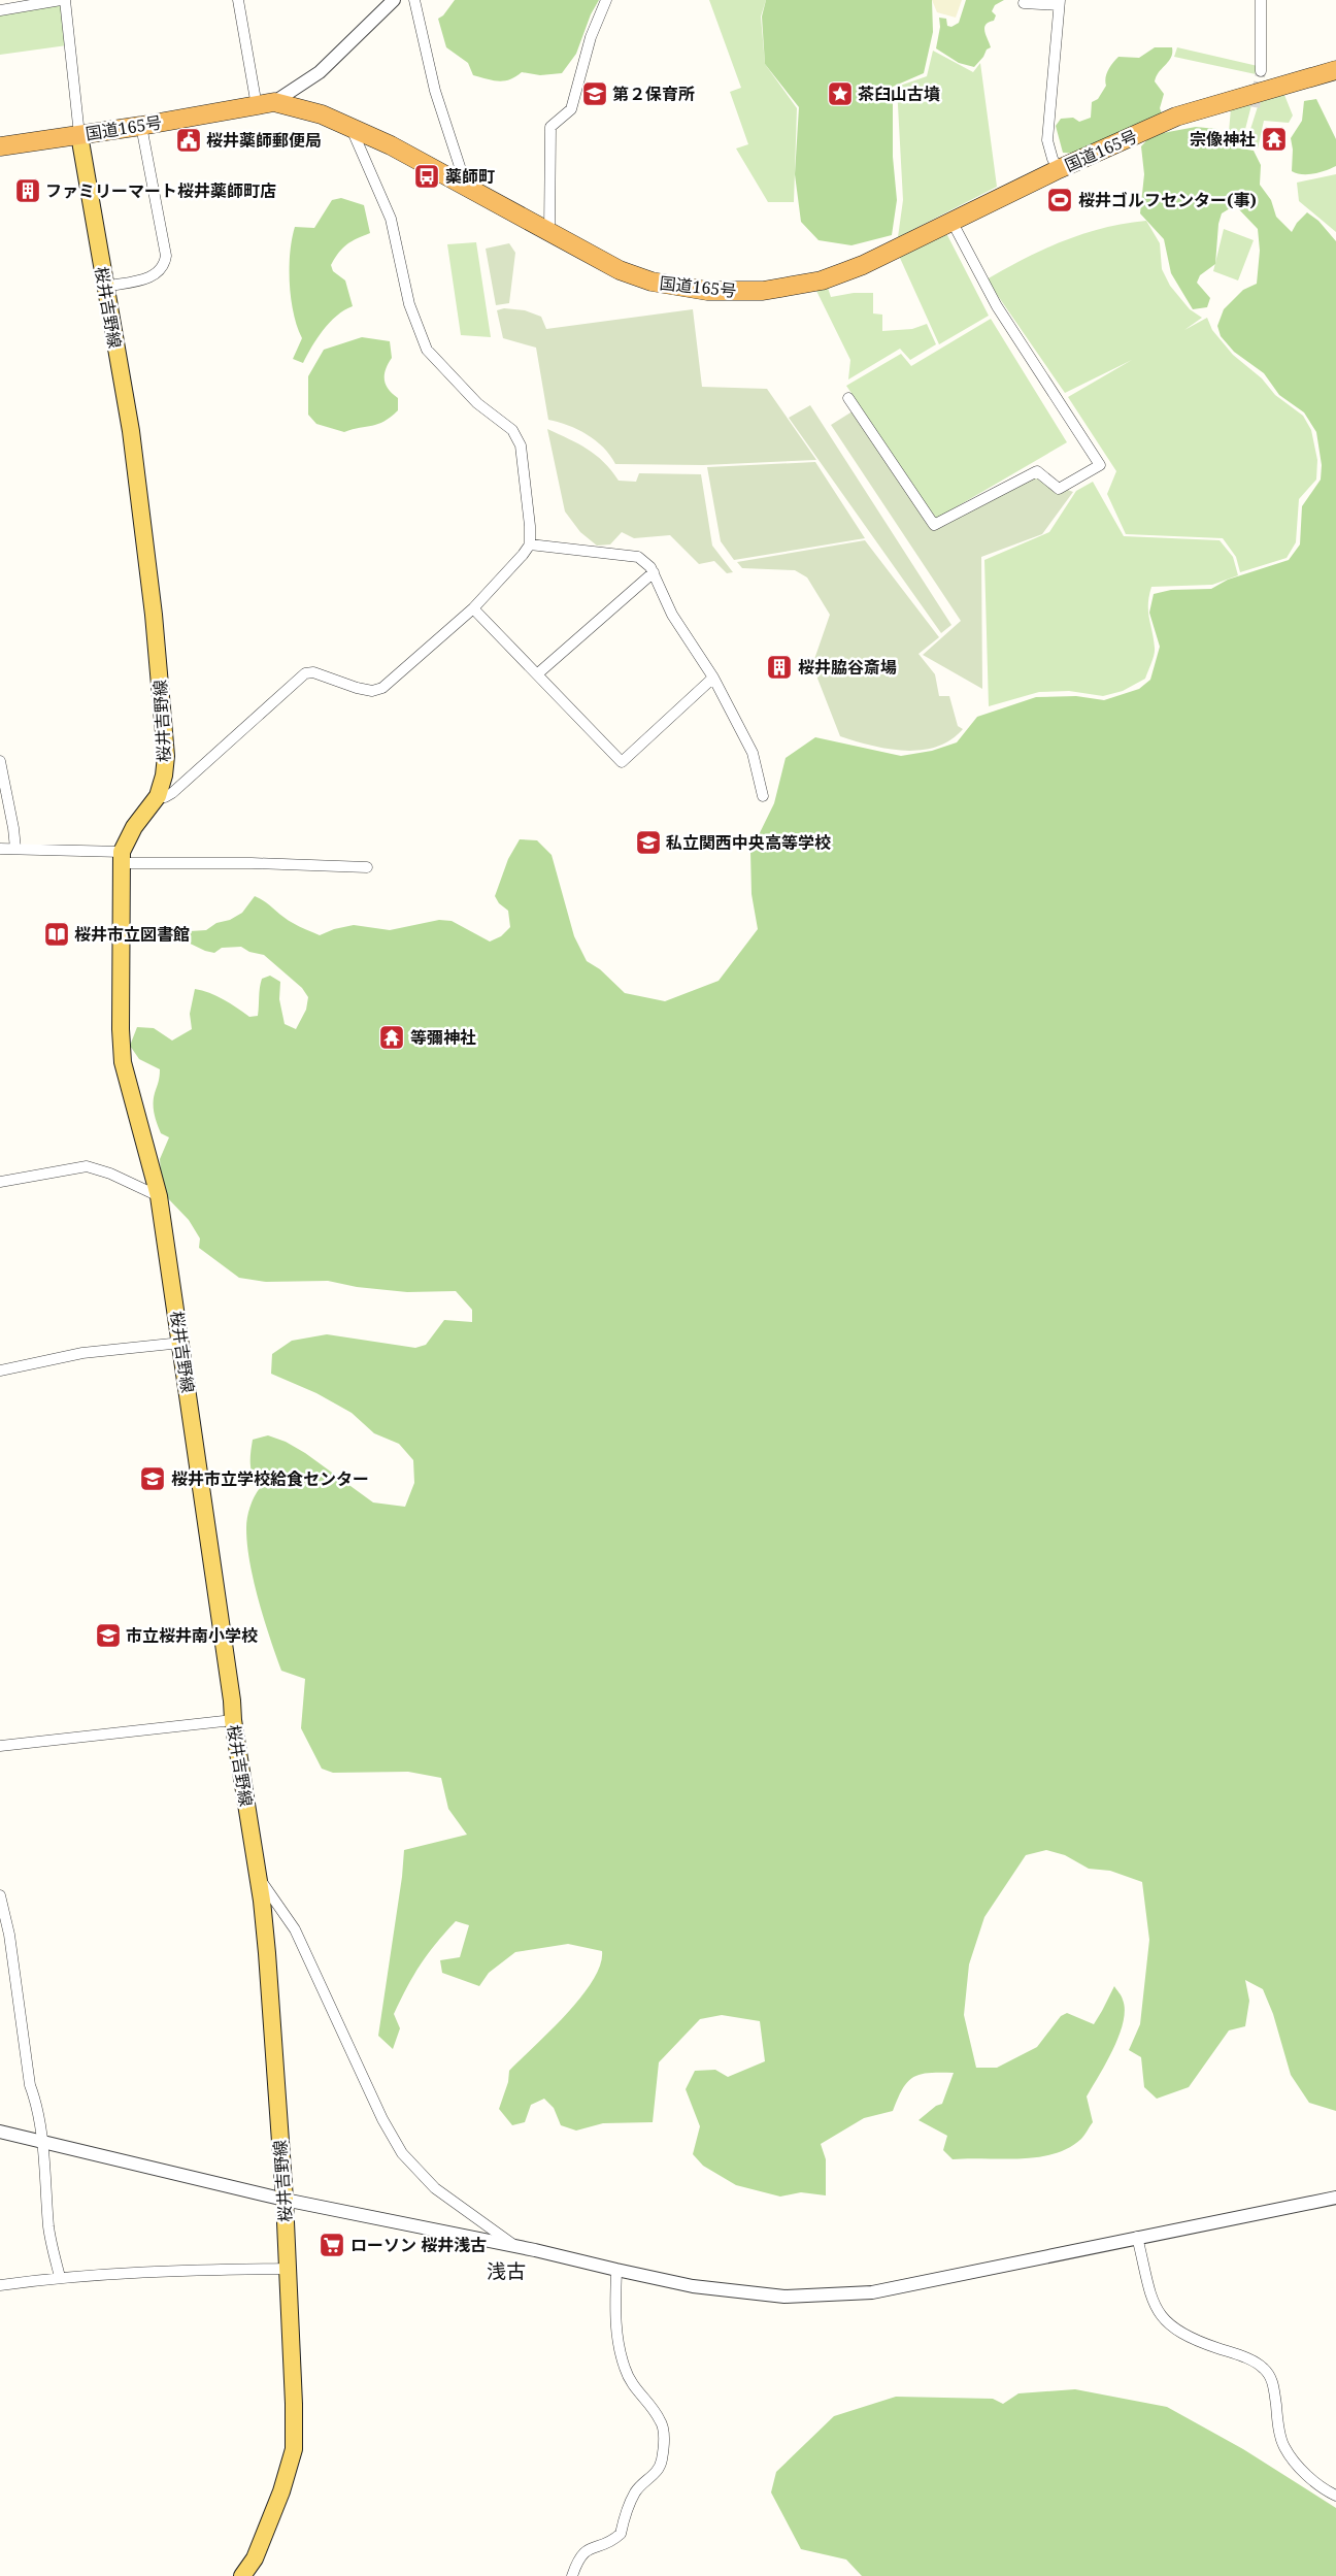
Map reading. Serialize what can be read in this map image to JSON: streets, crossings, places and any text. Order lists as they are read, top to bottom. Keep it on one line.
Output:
{"streets":{"highway":["国道165号"],"main road":["桜井吉野線"]},"crossings":[["国道165号","桜井吉野線"]],"districts":["浅古"],"places":{"school or university":["第２保育所","私立関西中央高等学校","桜井市立学校給食センター","市立桜井南小学校"],"place":["茶臼山古墳"],"temple":["宗像神社","等彌神社"],"public building":["桜井薬師郵便局"],"bus stop":["薬師町"],"building":["ファミリーマート桜井薬師町店","桜井脇谷斎場"],"sports":["桜井ゴルフセンター(事)"],"library":["桜井市立図書館"],"supermarket":["ローソン 桜井浅古"]}}
